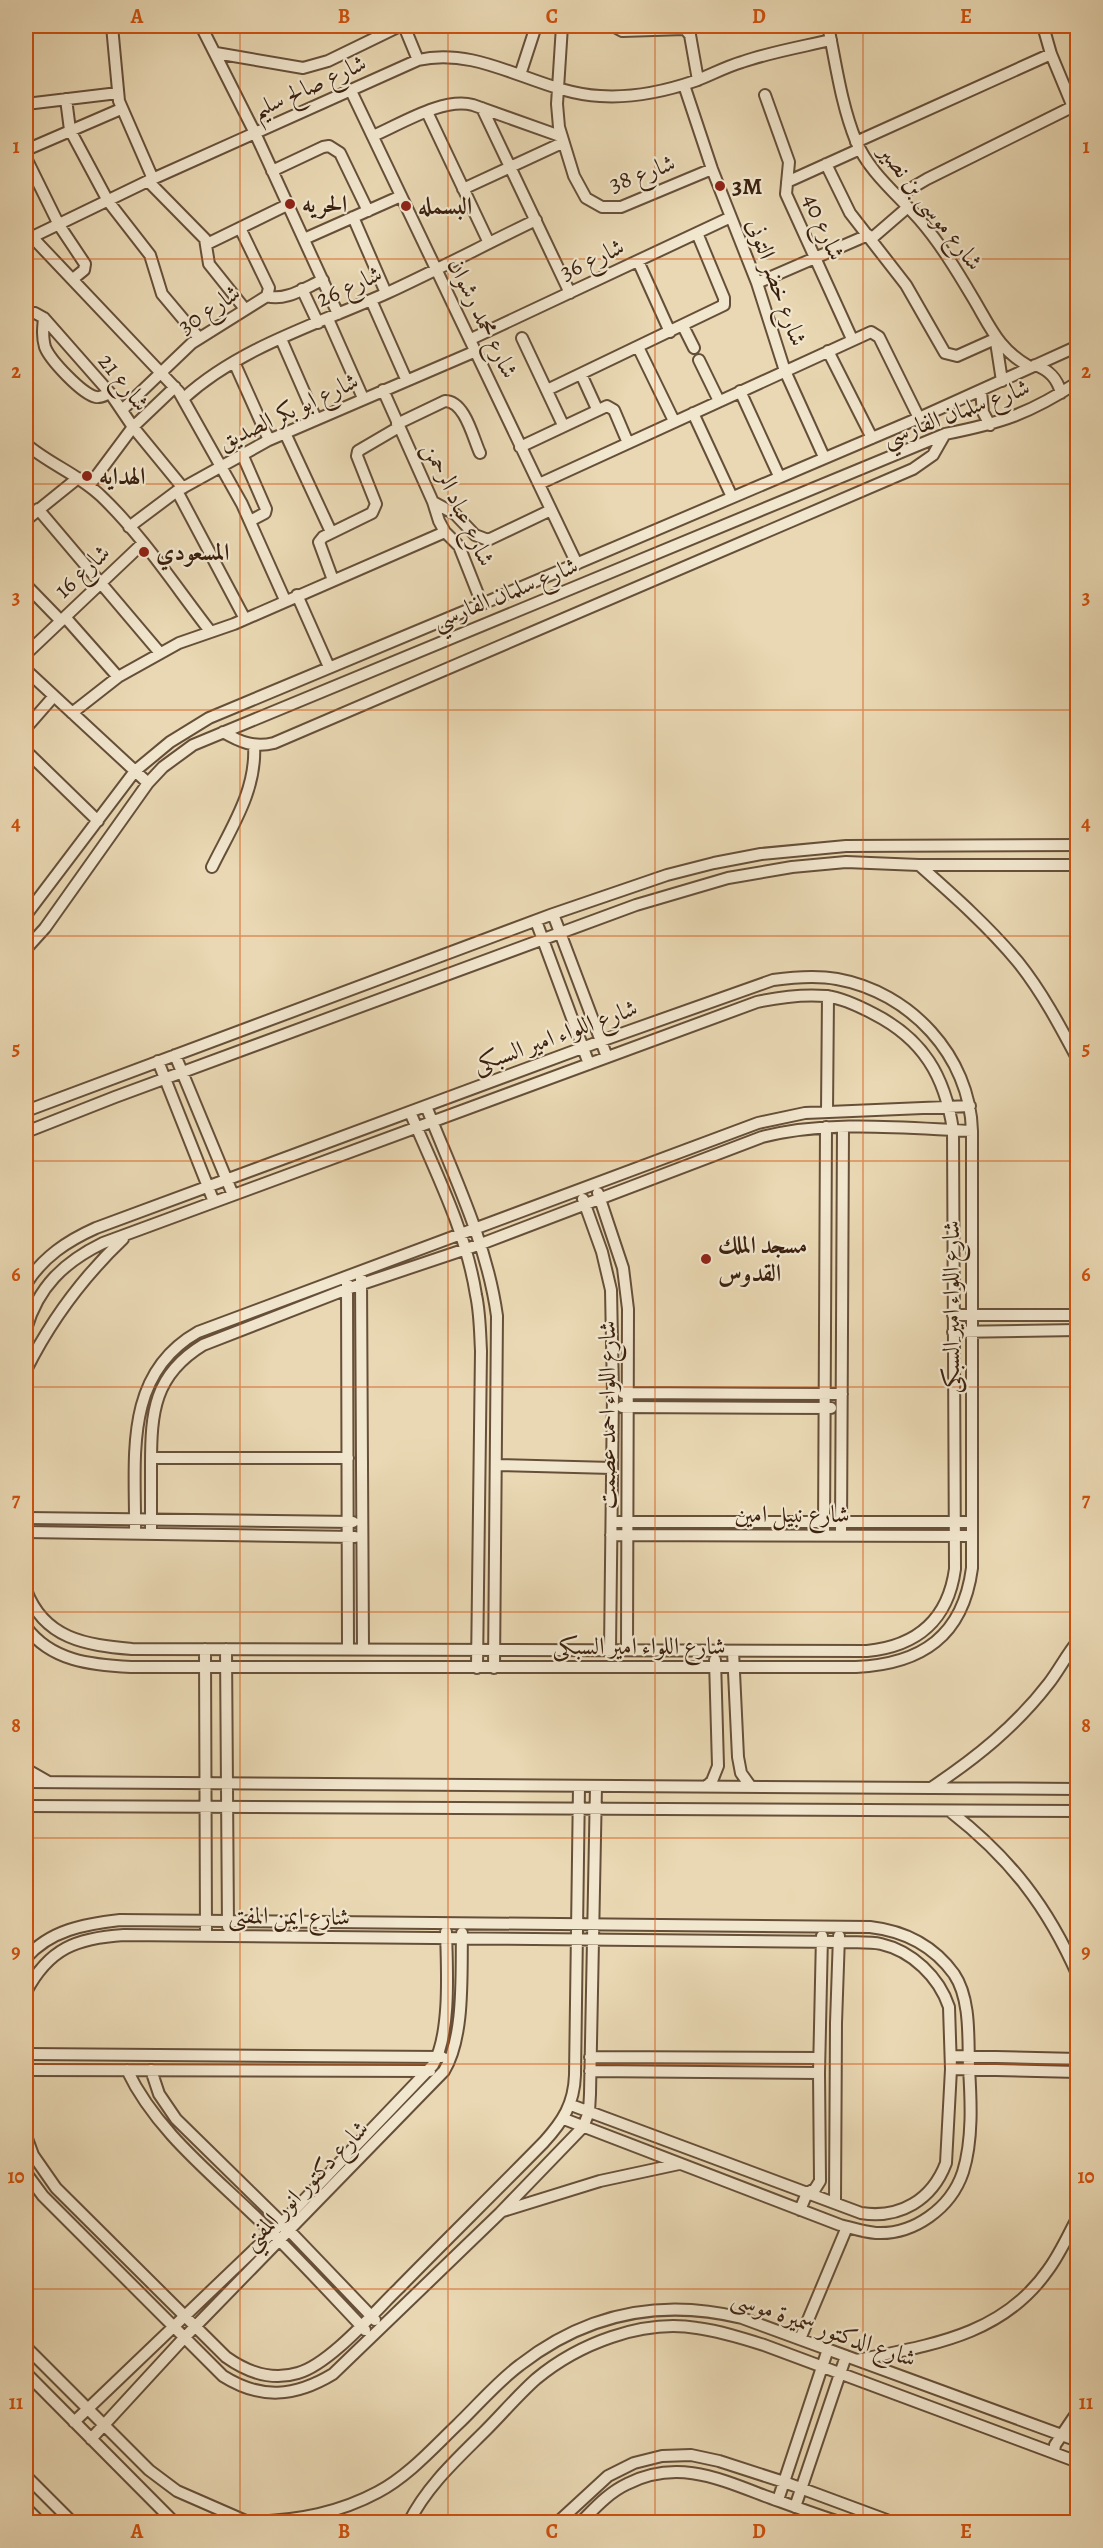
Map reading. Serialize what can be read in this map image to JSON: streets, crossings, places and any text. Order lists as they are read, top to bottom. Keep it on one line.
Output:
{"streets":{"street":["شارع صالح سليم","شارع 38","شارع موسى بن نصير","شارع 40","شارع 36","شارع خضر التونى","شارع 26","شارع 30","شارع محمد رشوان","شارع 21","شارع ابو بكر الصديق","شارع سلمان الفارسي","شارع عباد الرحمن","شارع 16","شارع اللواء امير السبكى","شارع اللواء احمد عصمت","شارع نبيل امين","شارع ايمن المفتى","شارع دكتور انور المفتي","شارع الدكتور سميرة موسى"]},"crossings":[["شارع صالح سليم","شارع 38"],["شارع صالح سليم","شارع موسى بن نصير"],["شارع صالح سليم","شارع خضر التونى"],["شارع صالح سليم","شارع محمد رشوان"],["شارع 38","شارع خضر التونى"],["شارع موسى بن نصير","شارع سلمان الفارسي"],["شارع 36","شارع خضر التونى"],["شارع 36","شارع محمد رشوان"],["شارع خضر التونى","شارع سلمان الفارسي"],["شارع 26","شارع محمد رشوان"],["شارع 30","شارع 21"],["شارع محمد رشوان","شارع ابو بكر الصديق"],["شارع محمد رشوان","شارع سلمان الفارسي"],["شارع 21","شارع ابو بكر الصديق"],["شارع ابو بكر الصديق","شارع عباد الرحمن"],["شارع سلمان الفارسي","شارع عباد الرحمن"],["شارع اللواء امير السبكى","شارع اللواء احمد عصمت"],["شارع اللواء امير السبكى","شارع نبيل امين"],["شارع اللواء احمد عصمت","شارع نبيل امين"],["شارع ايمن المفتى","شارع دكتور انور المفتي"]],"places":["3M","الحريه","البسمله","الهدايه","المسعودي","مسجد الملك القدوس"],"grid":{"columns":["A","B","C","D","E"],"rows":["1","2","3","4","5","6","7","8","9","10","11"]}}
